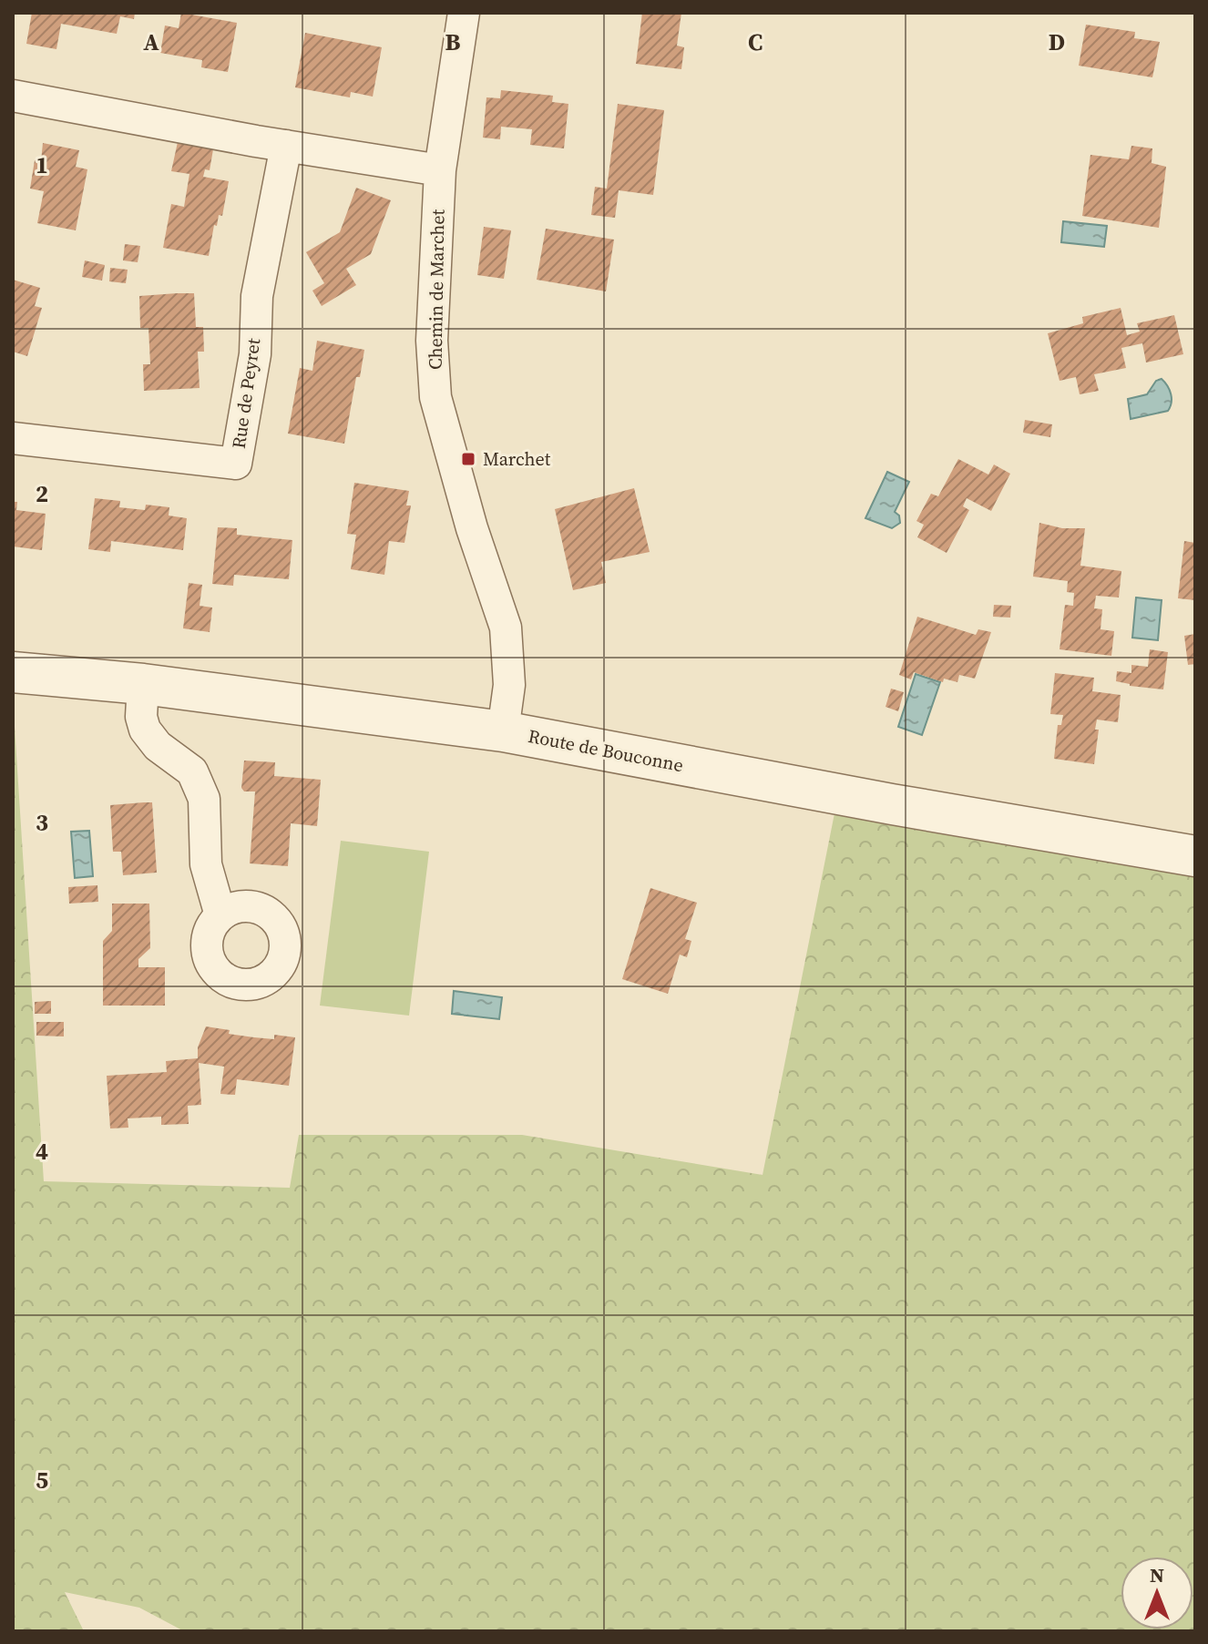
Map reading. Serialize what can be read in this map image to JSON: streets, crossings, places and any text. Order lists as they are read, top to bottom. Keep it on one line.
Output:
{"streets":{"street":["Chemin de Marchet","Rue de Peyret","Route de Bouconne"]},"crossings":[["Chemin de Marchet","Route de Bouconne"]],"places":{"transit":["Marchet"]},"north":"top","grid":{"columns":["A","B","C","D"],"rows":["1","2","3","4","5"]}}
